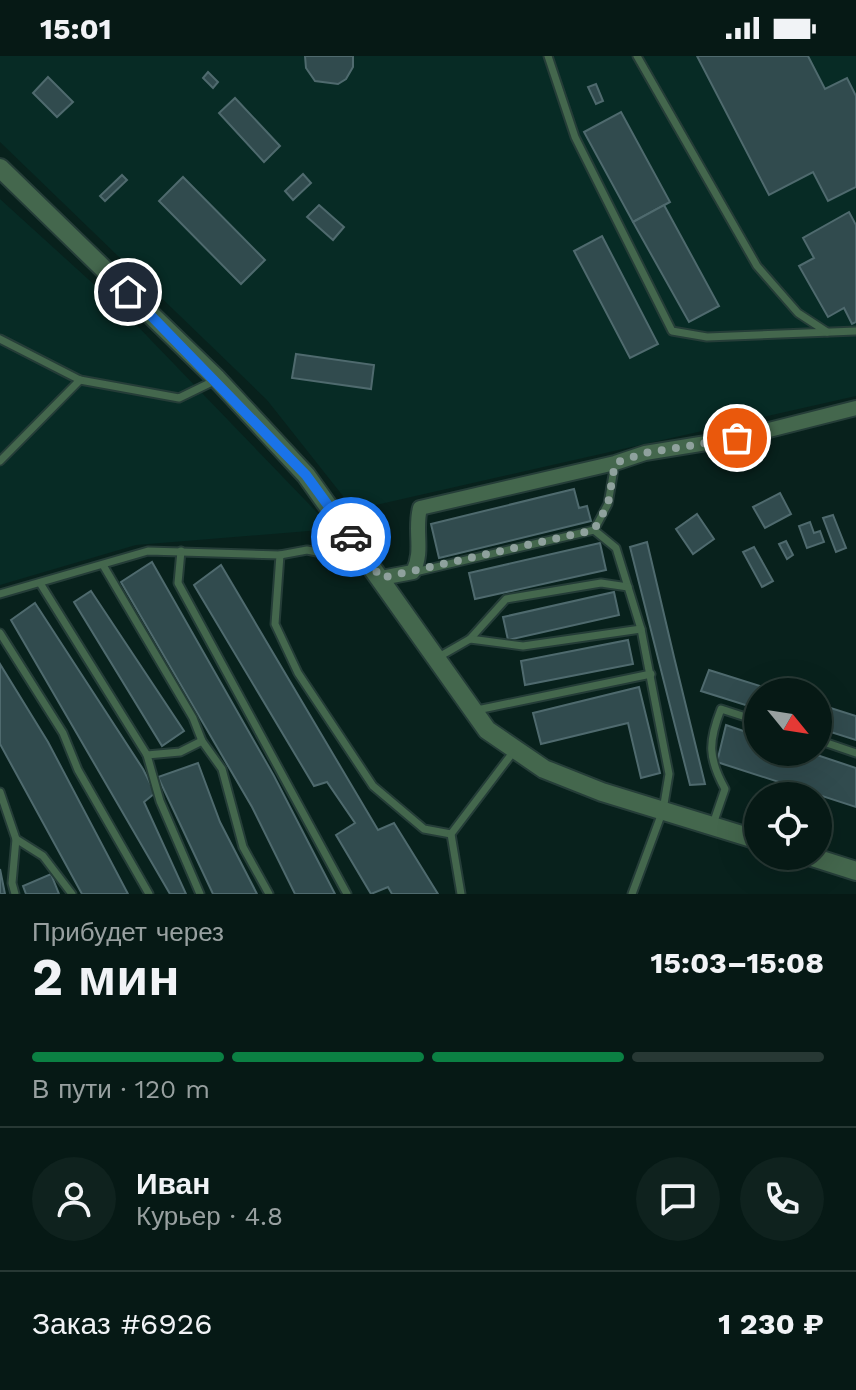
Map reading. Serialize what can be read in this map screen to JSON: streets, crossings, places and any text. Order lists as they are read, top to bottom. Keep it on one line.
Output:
{"north":"bottom right","page":{"status":"15:01","heading":["2 мин","Прибудет через","15:03–15:08"],"panel":["Иван","Курьер · 4.8","Заказ #6926","1 230 ₽"],"bar":"В пути · 120 m"}}
